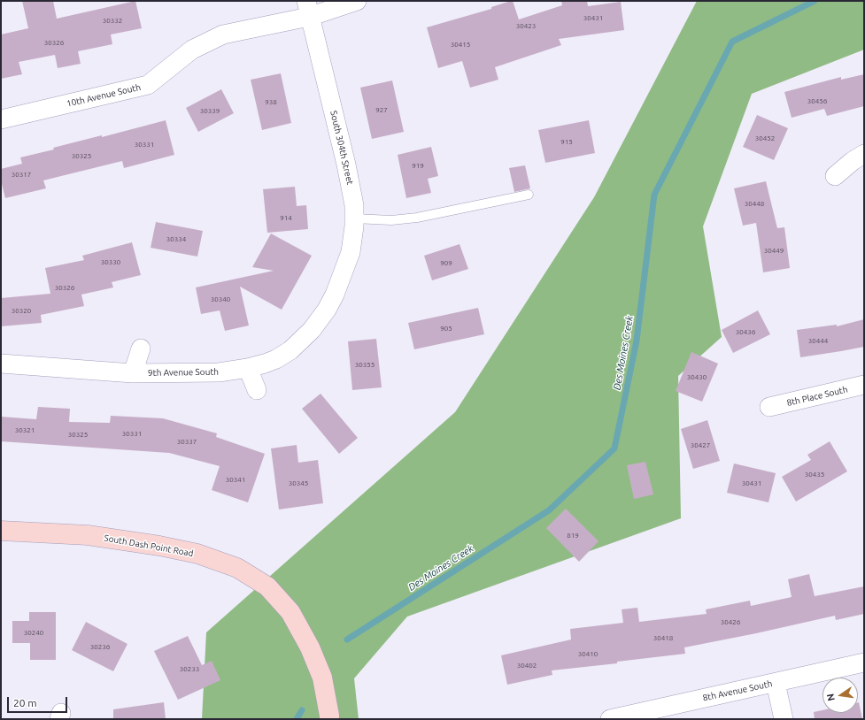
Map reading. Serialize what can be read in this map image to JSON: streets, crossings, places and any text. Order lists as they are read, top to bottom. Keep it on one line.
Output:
{"streets":{"main road":["South Dash Point Road"],"street":["10th Avenue South","South 304th Street","9th Avenue South","8th Place South","8th Avenue South"]},"crossings":[["10th Avenue South","South 304th Street"],["South 304th Street","9th Avenue South"]],"water":["Des Moines Creek"],"house_numbers":["30431","30332","30423","30326","30415","30456","938","927","30339","30452","915","30331","30325","919","30317","30448","914","30334","30449","30330","909","30326","30340","30320","905","30436","30444","30355","30430","30321","30331","30325","30337","30427","30435","30341","30345","30431","819","30426","30240","30418","30236","30410","30402","30233"],"scale_bar":"20 m","north":"left"}
